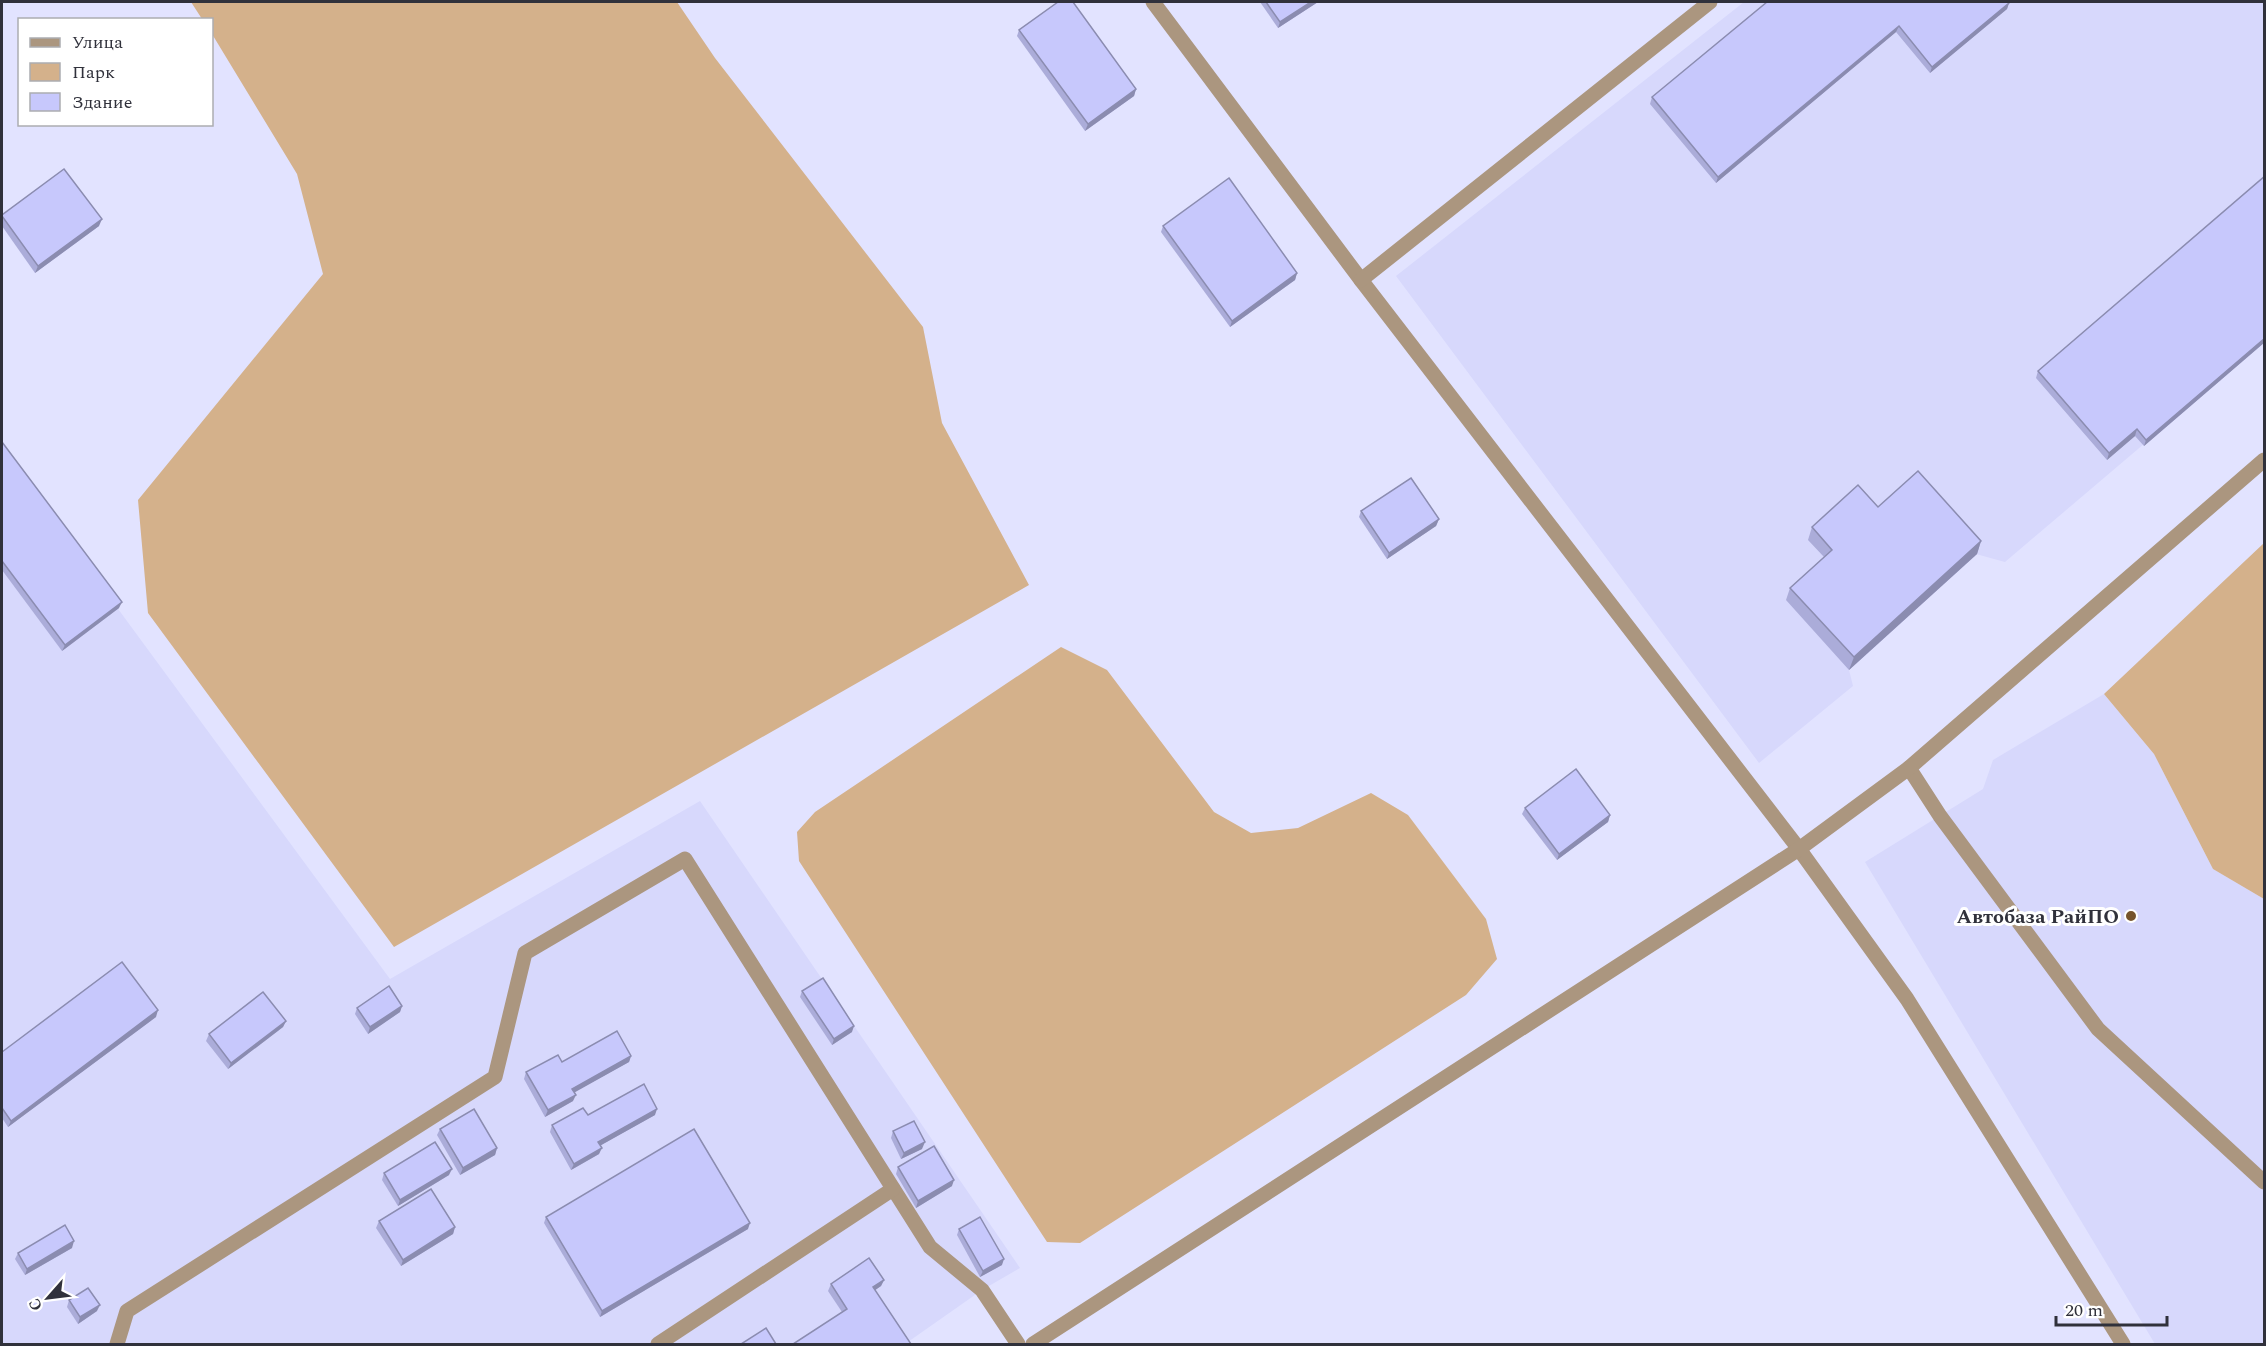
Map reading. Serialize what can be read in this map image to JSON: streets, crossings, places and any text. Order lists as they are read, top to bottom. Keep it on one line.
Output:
{"places":["Автобаза РайПО"],"legend":["Улица","Парк","Здание"],"scale_bar":"20 m","north":"bottom left"}
